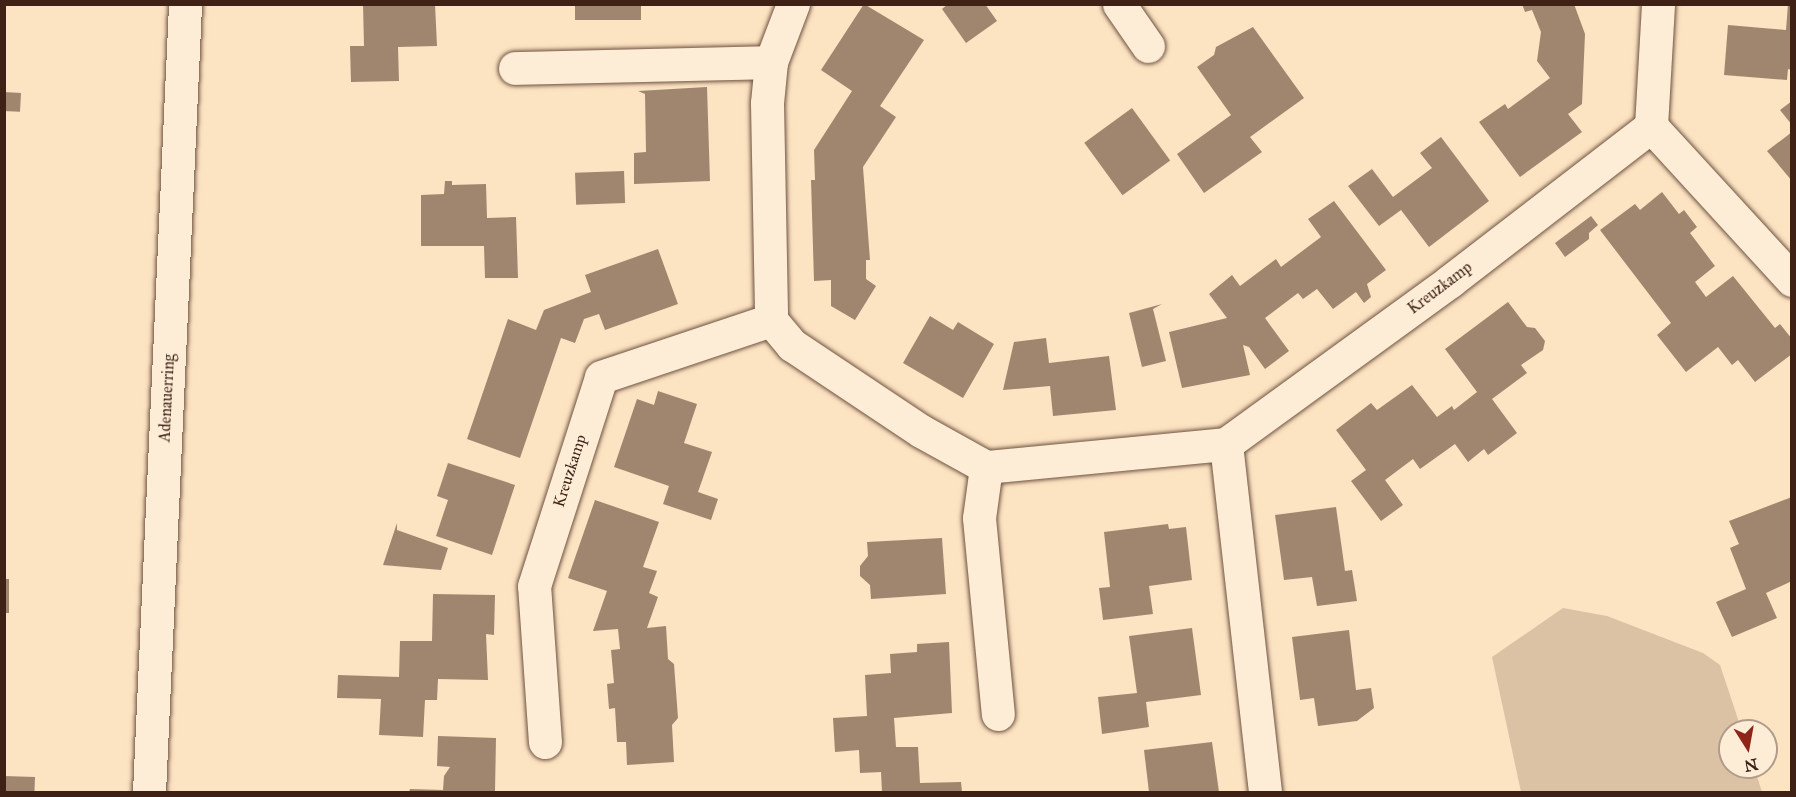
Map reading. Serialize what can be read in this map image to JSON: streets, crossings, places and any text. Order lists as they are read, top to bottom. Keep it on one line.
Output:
{"streets":{"street":["Kreuzkamp","Adenauerring"]},"north":"bottom"}
